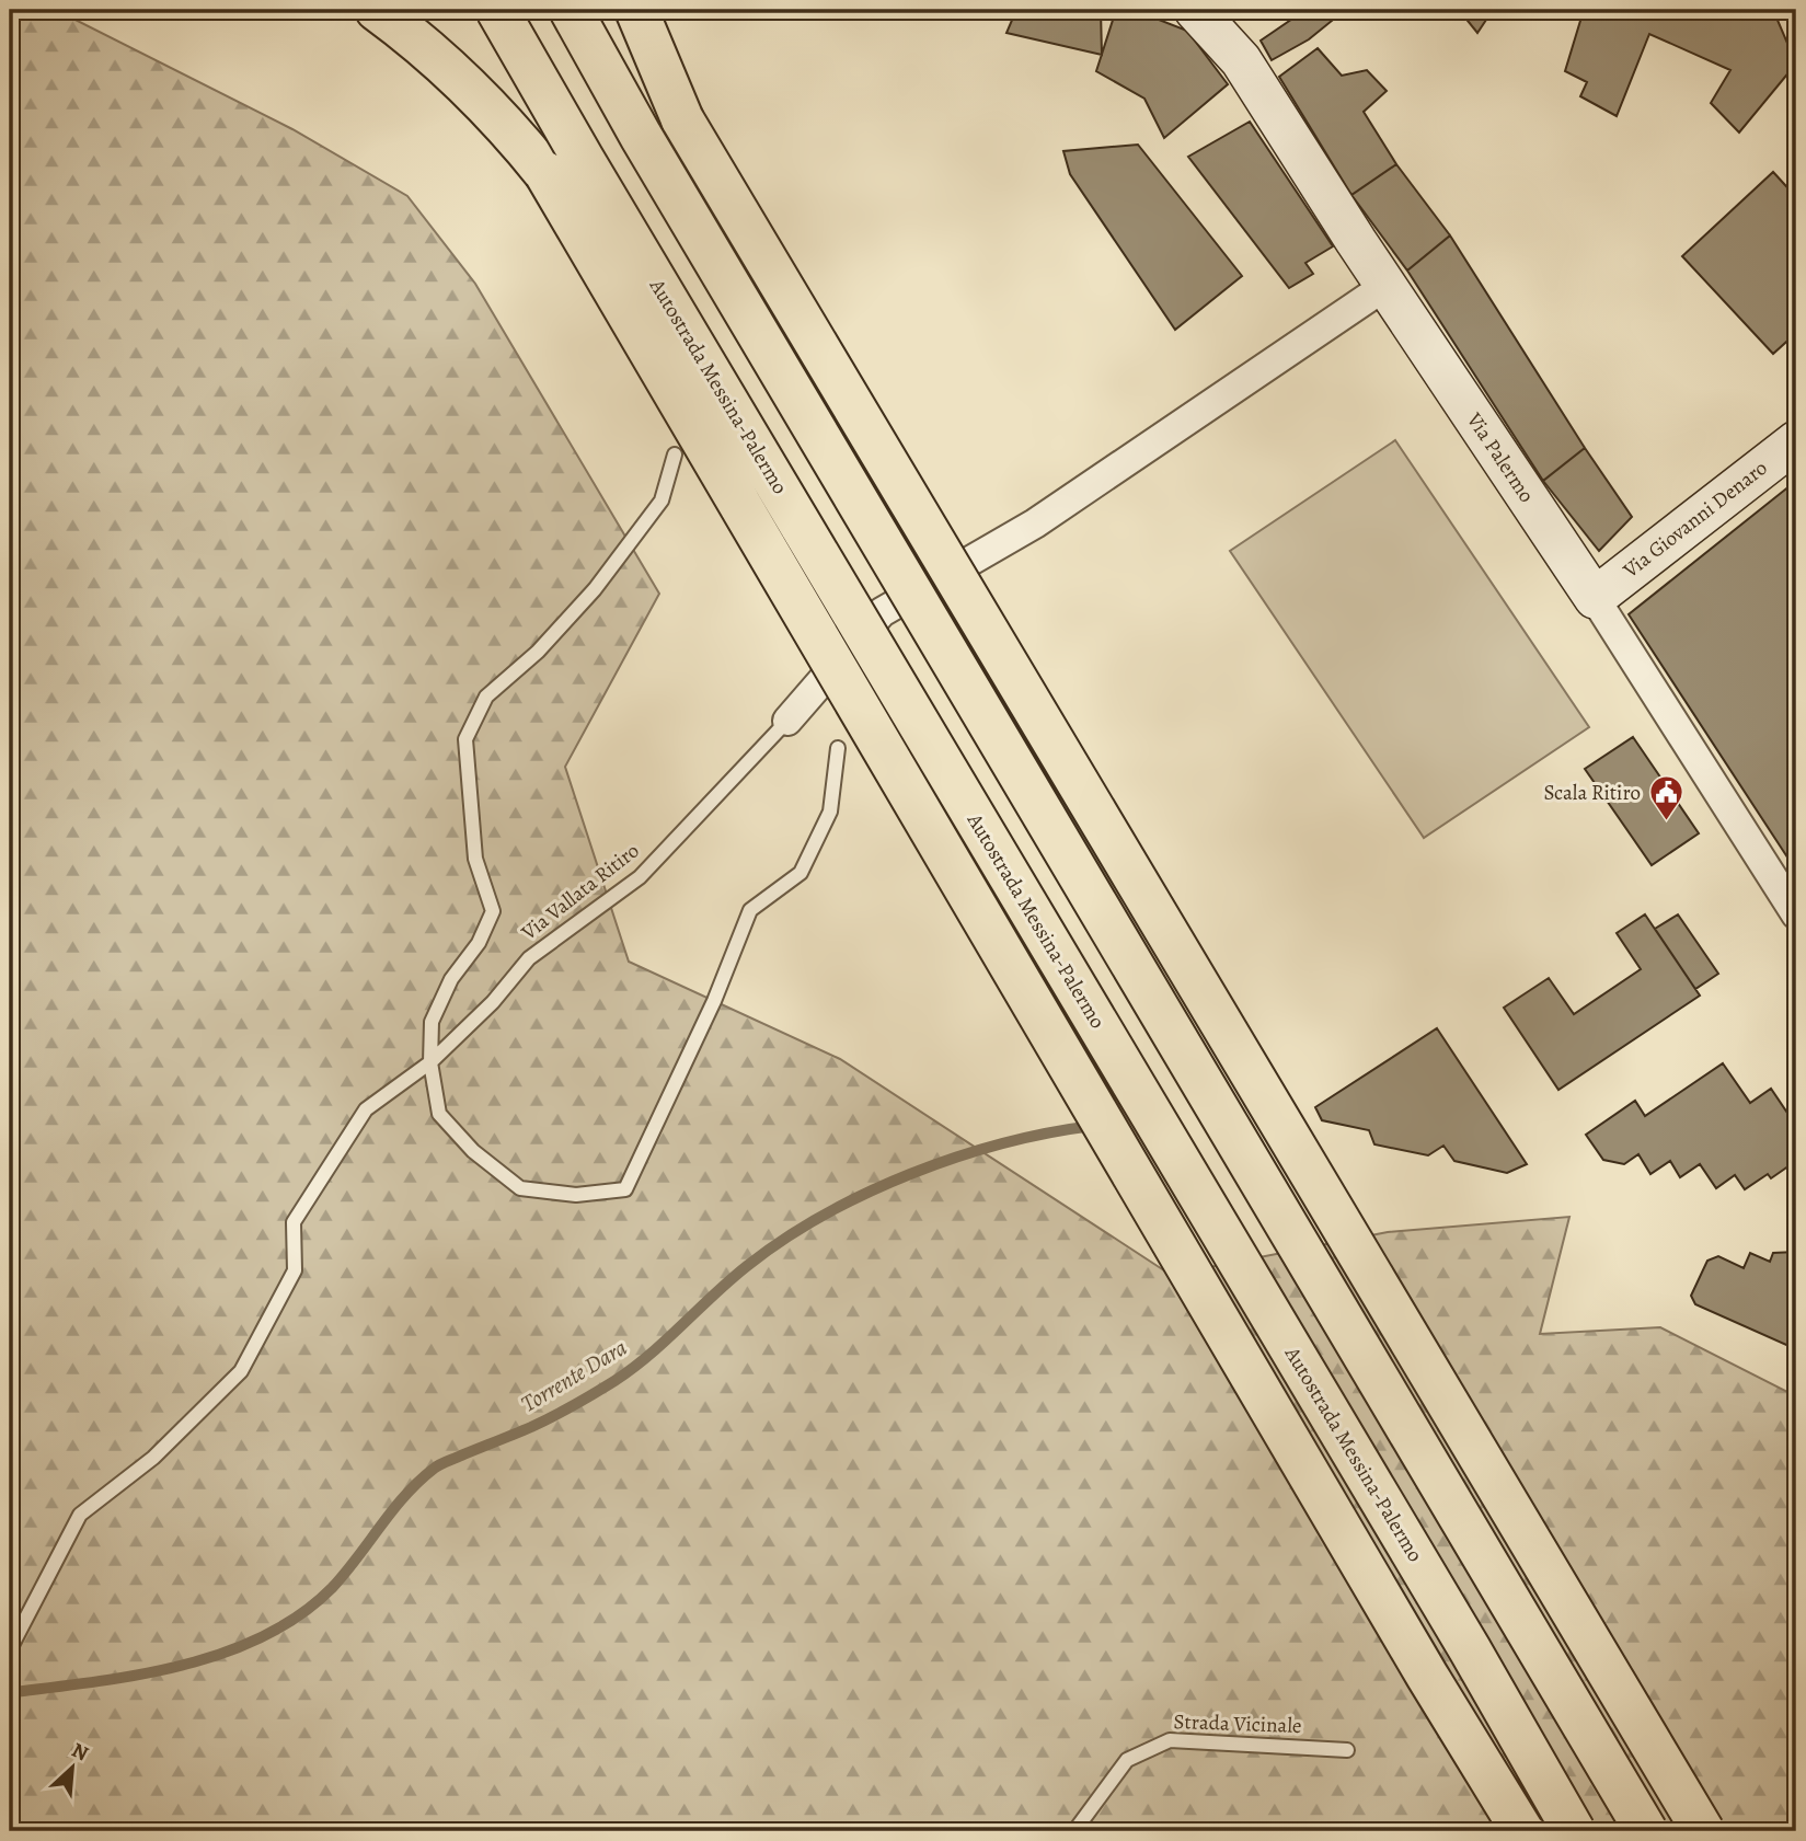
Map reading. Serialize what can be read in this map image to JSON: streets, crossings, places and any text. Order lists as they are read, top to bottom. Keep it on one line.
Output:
{"streets":{"highway":["Autostrada Messina-Palermo"],"main road":["Via Palermo","Via Giovanni Denaro"],"lane":["Via Vallata Ritiro","Strada Vicinale"]},"crossings":[["Via Palermo","Via Giovanni Denaro"]],"water":["Torrente Dara"],"places":{"public building":["Scala Ritiro"]},"north":"top right"}
